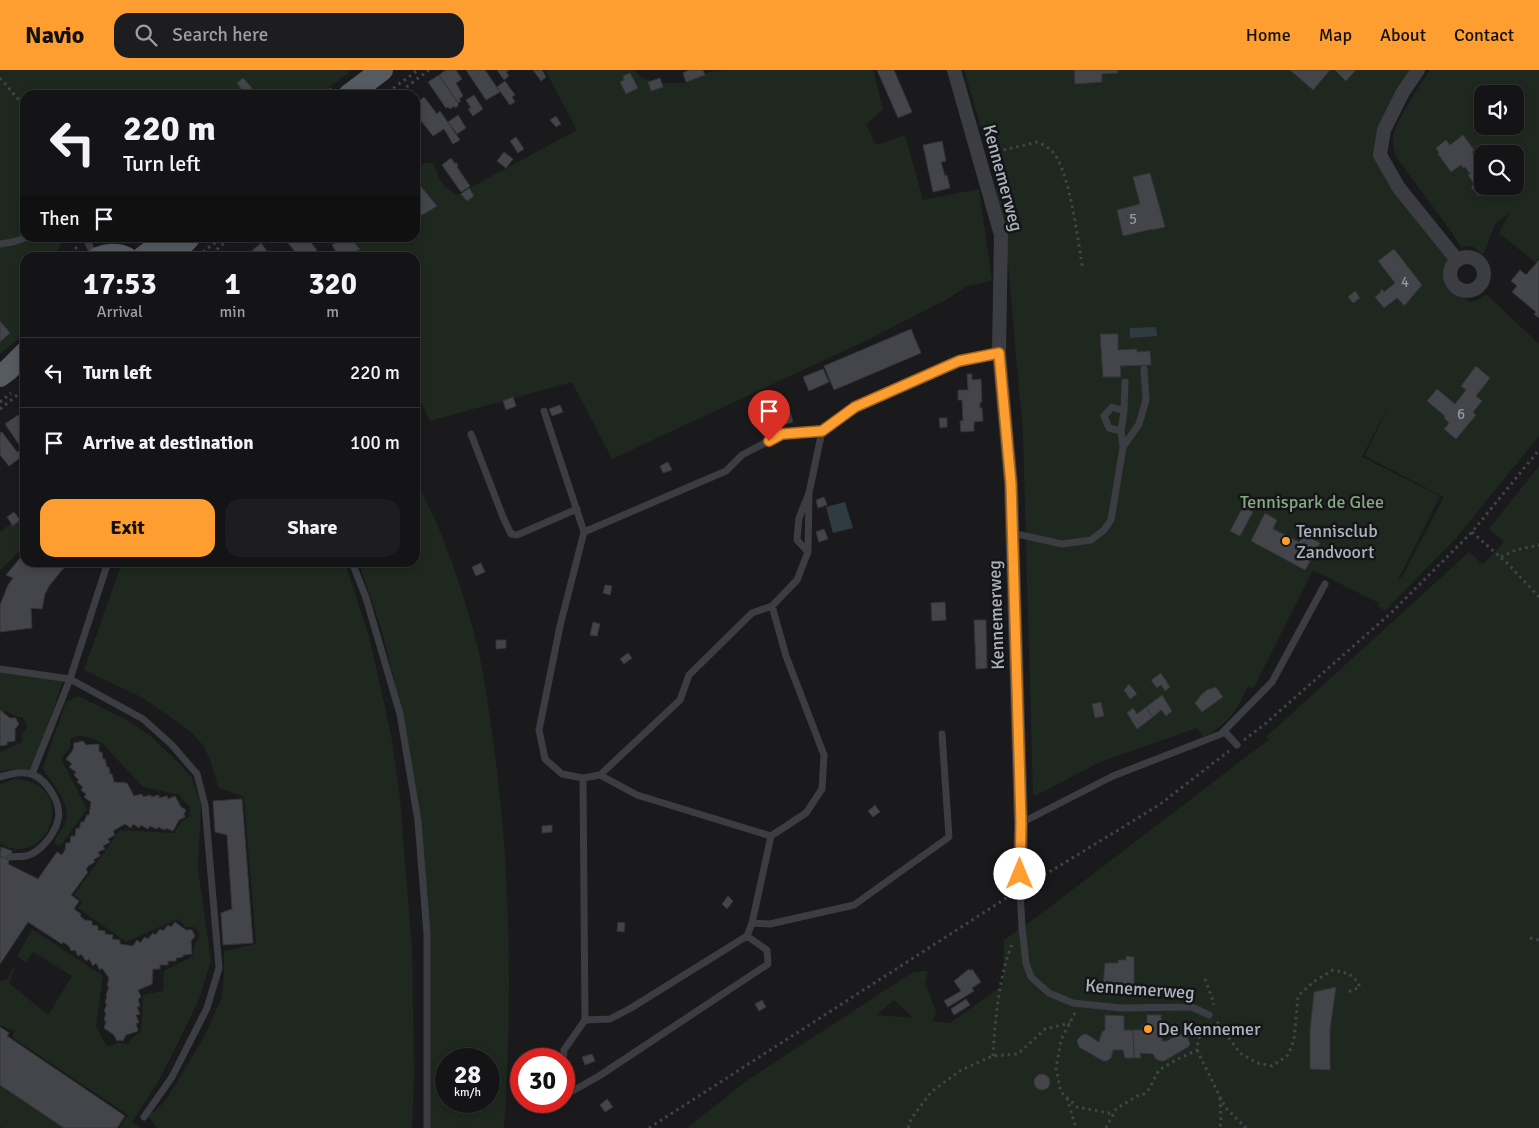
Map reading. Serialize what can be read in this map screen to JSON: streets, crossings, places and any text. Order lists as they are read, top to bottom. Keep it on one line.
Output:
{"streets":{"street":["Kennemerweg"]},"parks":["Tennispark de Glee"],"places":["Tennisclub Zandvoort","De Kennemer"],"house_numbers":["5","4","6"],"page":{"header":"Navio","search":"Search here","nav":["Home","Map","About","Contact"],"turn":["220 m","Turn left"],"then":"Then","eta":["17:53","Arrival","1","min","320","m"],"list":[{"name":"Turn left","value":"220 m"},{"name":"Arrive at destination","value":"100 m"}],"buttons":["Exit","Share"],"speed":"28 km/h","limit":"30"}}
